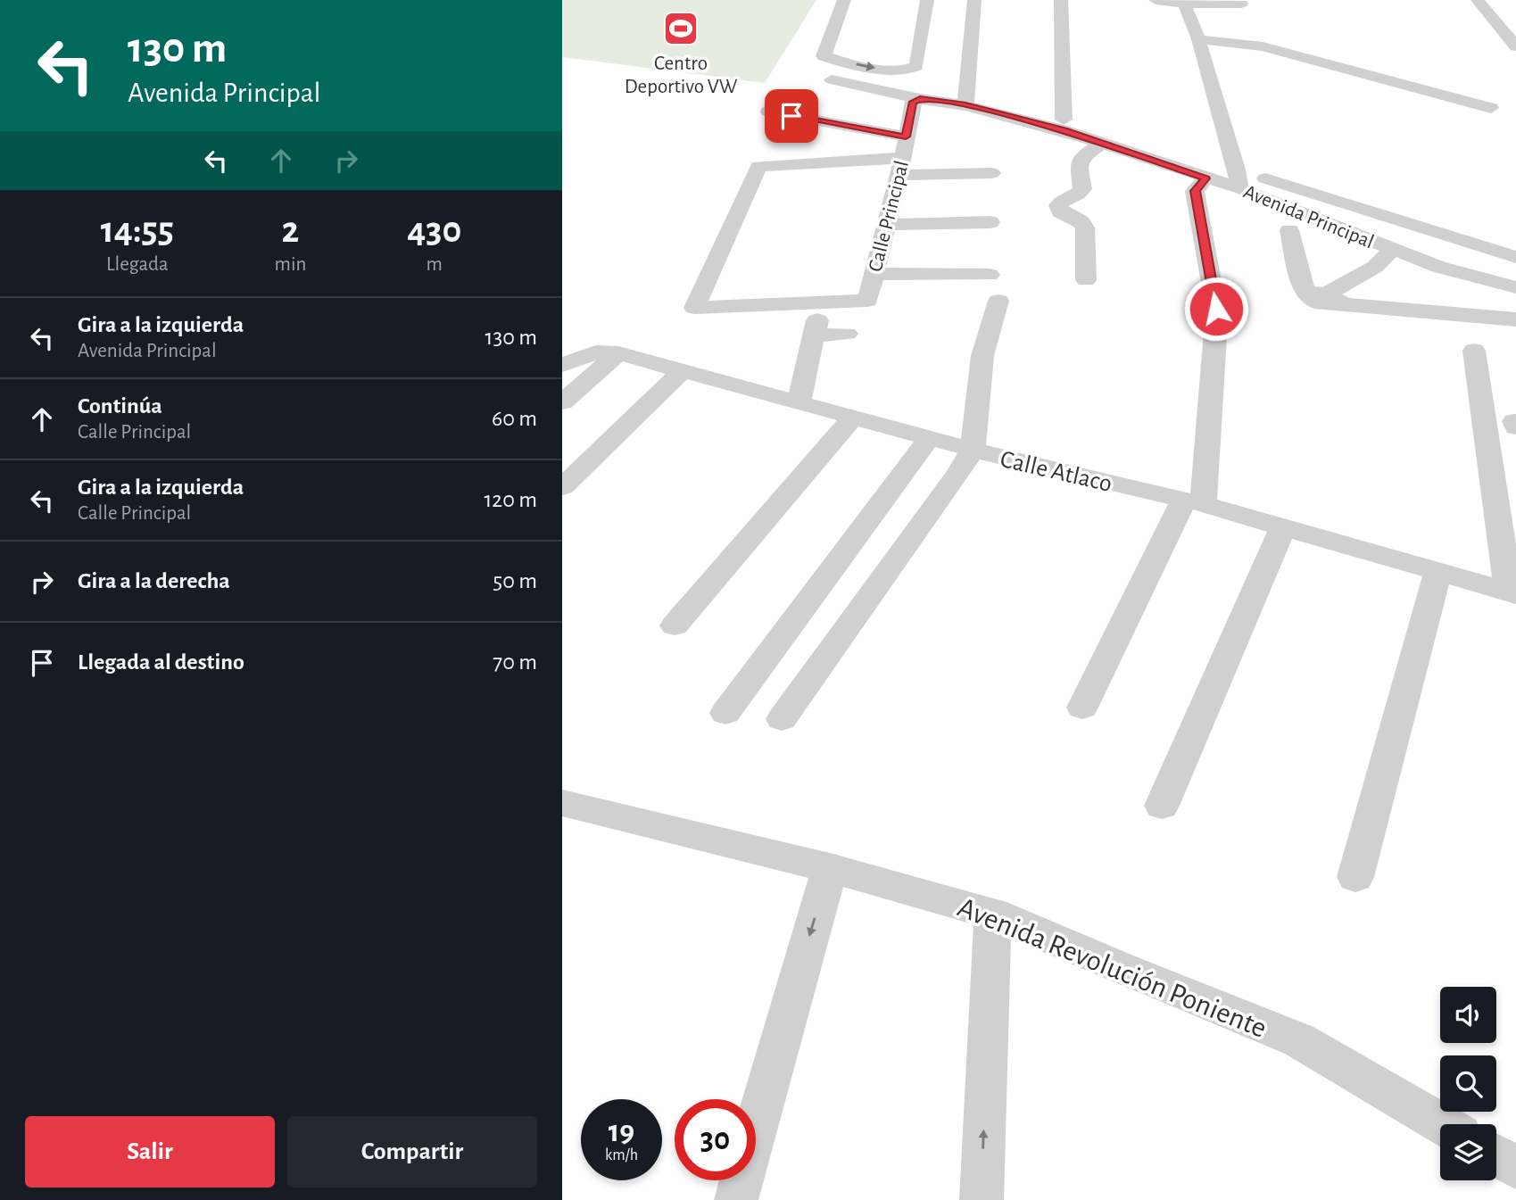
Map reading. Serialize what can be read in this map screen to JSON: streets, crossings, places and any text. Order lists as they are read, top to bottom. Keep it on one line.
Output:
{"streets":{"street":["Calle Principal","Avenida Principal","Calle Atlaco","Avenida Revolución Poniente"]},"places":{"sports":["Centro Deportivo VW"]},"page":{"turn":["130 m","Avenida Principal"],"eta":["14:55","Llegada","2","min","430","m"],"list":[{"name":"Gira a la izquierda","note":"Avenida Principal","value":"130 m"},{"name":"Continúa","note":"Calle Principal","value":"60 m"},{"name":"Gira a la izquierda","note":"Calle Principal","value":"120 m"},{"name":"Gira a la derecha","value":"50 m"},{"name":"Llegada al destino","value":"70 m"}],"speed":"19 km/h","limit":"30","buttons":["Salir","Compartir"]}}
